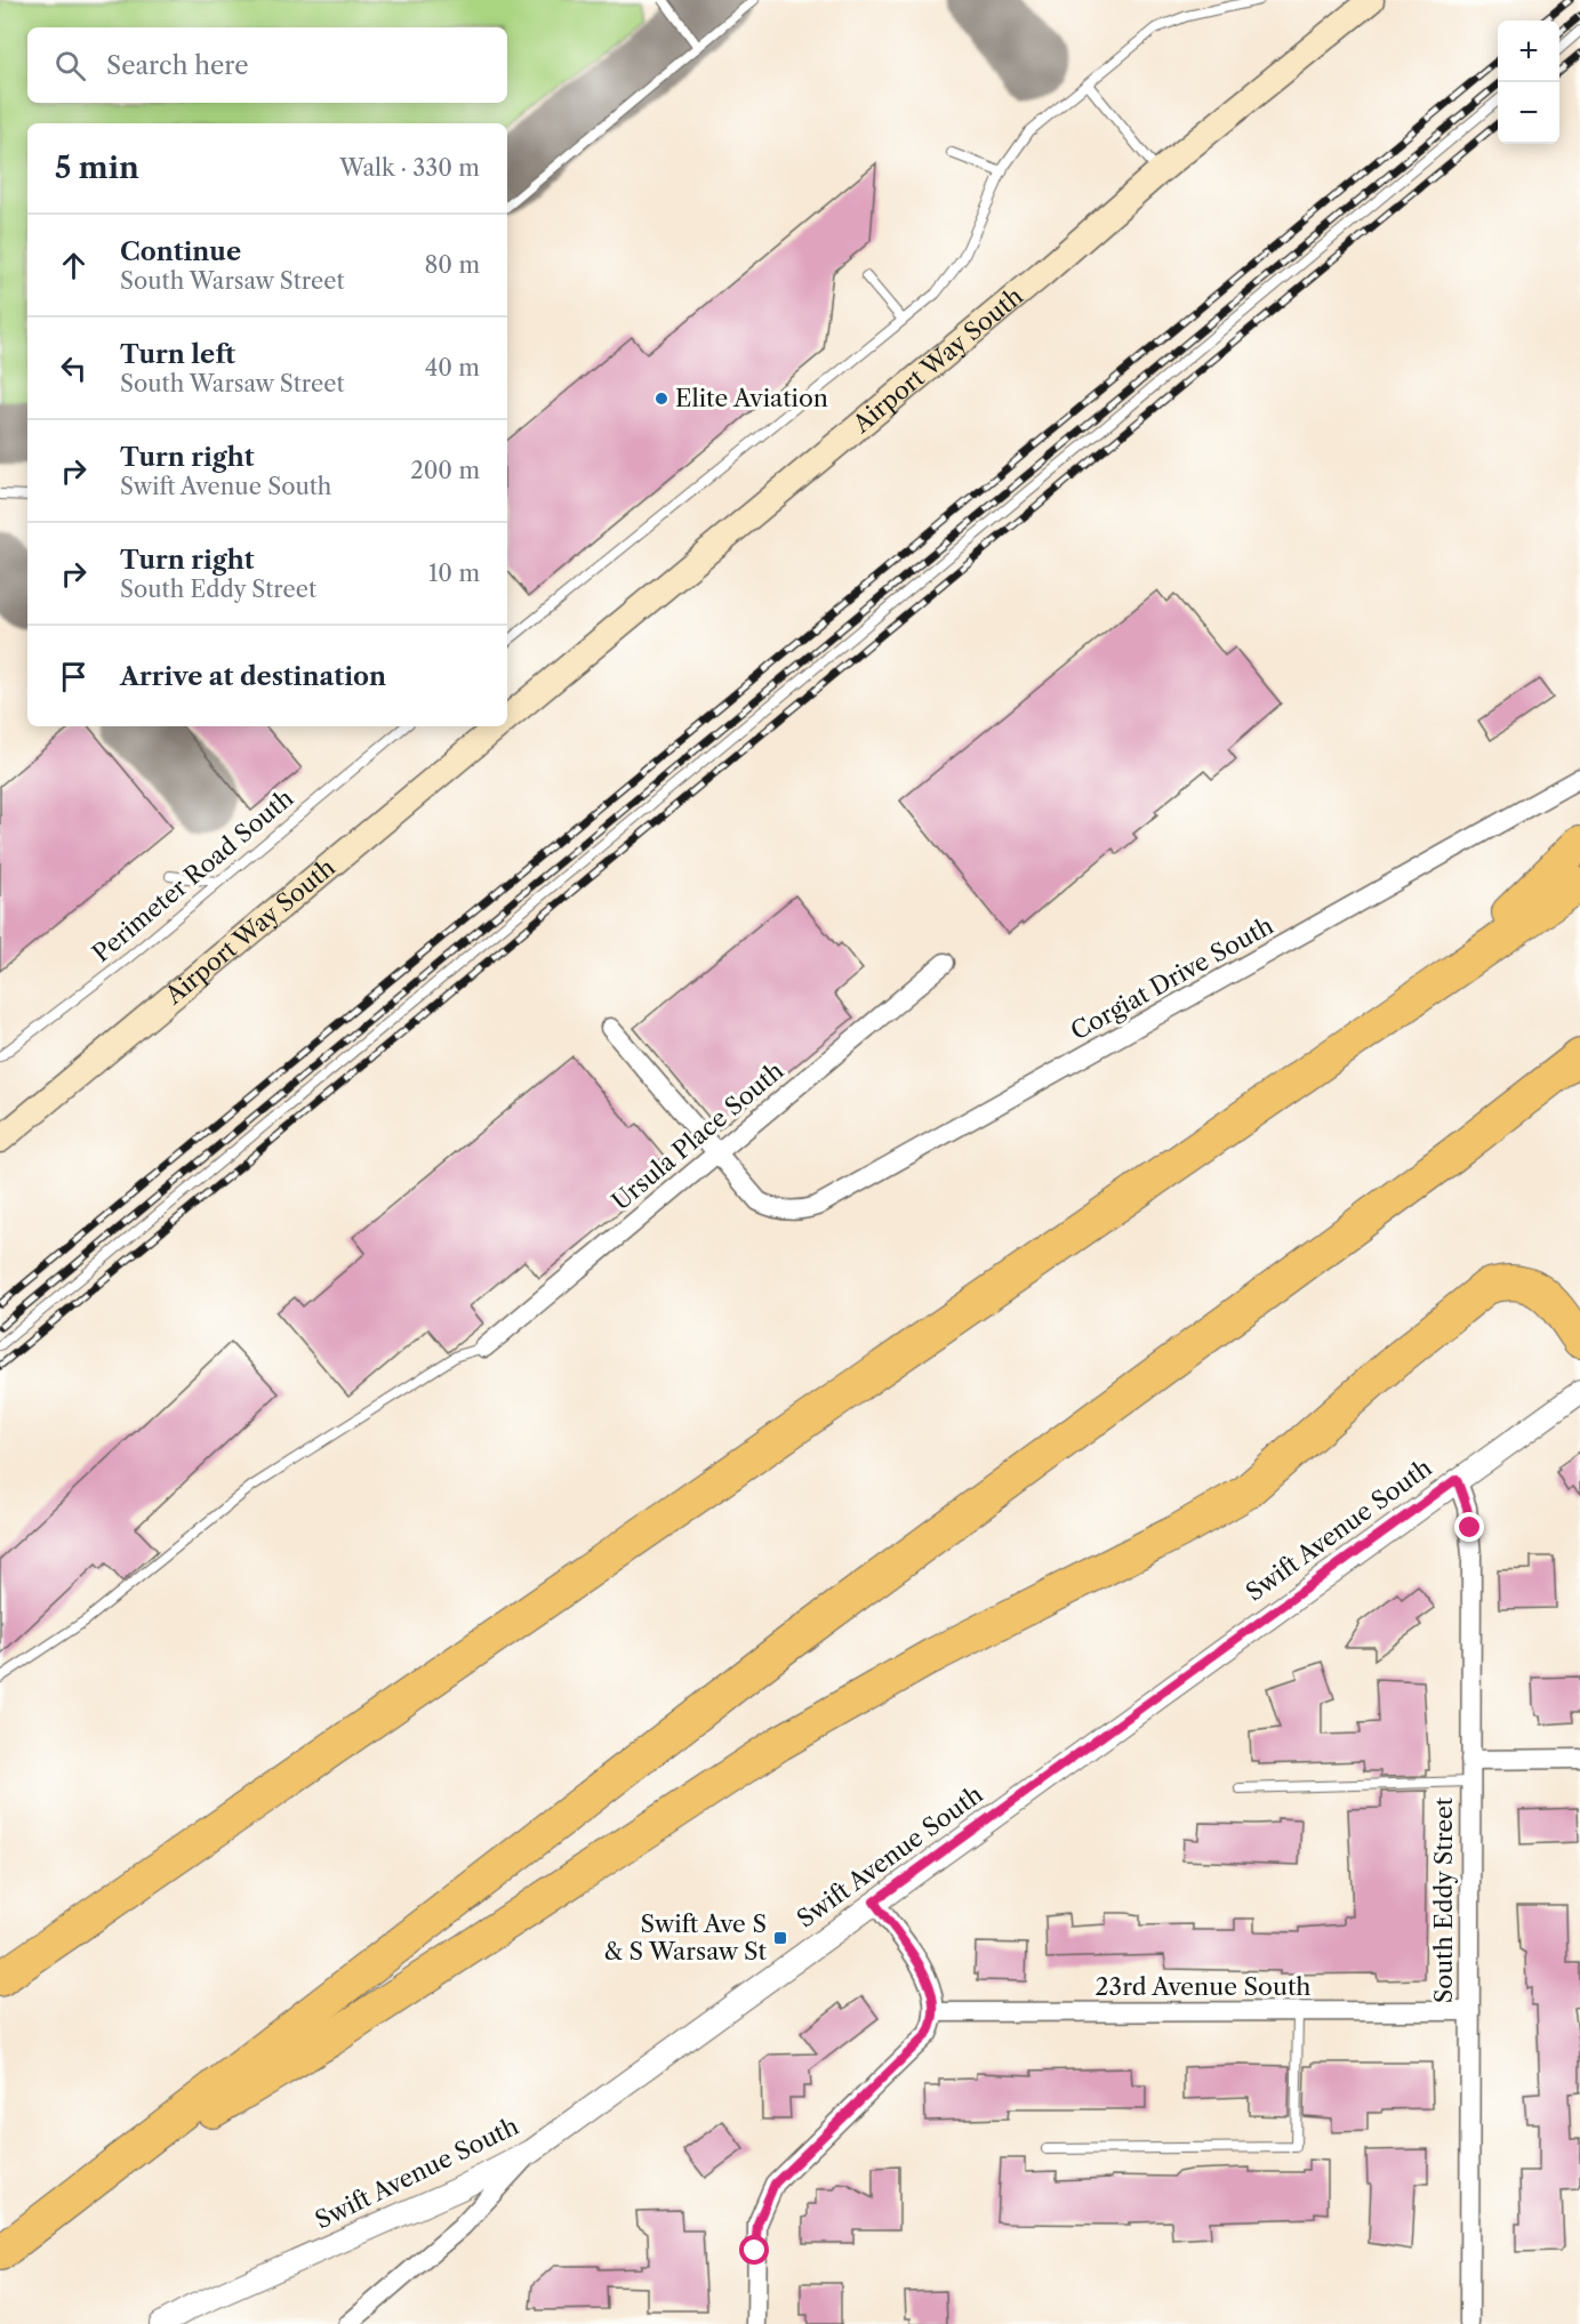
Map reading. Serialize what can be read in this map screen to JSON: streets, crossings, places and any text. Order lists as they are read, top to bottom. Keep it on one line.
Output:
{"streets":{"main road":["Airport Way South"],"street":["Corgiat Drive South","Ursula Place South","Swift Avenue South","South Eddy Street","23rd Avenue South"],"lane":["Perimeter Road South"]},"crossings":[["Corgiat Drive South","Ursula Place South"],["Swift Avenue South","South Eddy Street"],["South Eddy Street","23rd Avenue South"]],"places":{"other":["Elite Aviation"],"transit":["Swift Ave S & S Warsaw St"]},"page":{"map_buttons":["+","−"],"search":"Search here","heading":["5 min","Walk · 330 m"],"list":[["Continue","South Warsaw Street","80 m"],["Turn left","South Warsaw Street","40 m"],["Turn right","Swift Avenue South","200 m"],["Turn right","South Eddy Street","10 m"],"Arrive at destination"]}}
